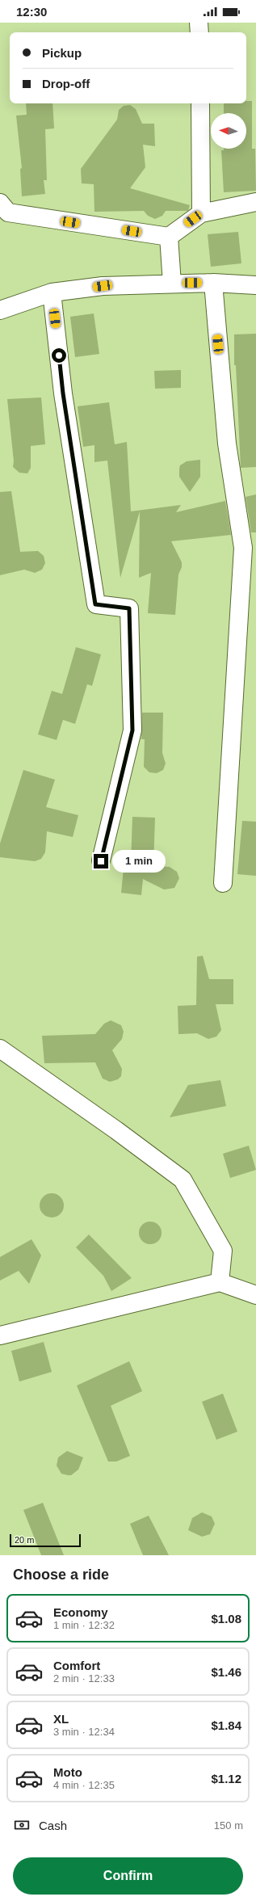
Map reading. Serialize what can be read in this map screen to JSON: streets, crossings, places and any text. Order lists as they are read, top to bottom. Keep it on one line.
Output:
{"scale_bar":"20 m","north":"left","page":{"status":"12:30","banner":["Pickup","Drop-off"],"bubble":"1 min","scale":"20 m","heading":"Choose a ride","list":[{"name":"Economy","note":"1 min · 12:32","value":"$1.08"},{"name":"Comfort","note":"2 min · 12:33","value":"$1.46"},{"name":"XL","note":"3 min · 12:34","value":"$1.84"},{"name":"Moto","note":"4 min · 12:35","value":"$1.12"}],"pay":["Cash","150 m"],"buttons":"Confirm"}}
